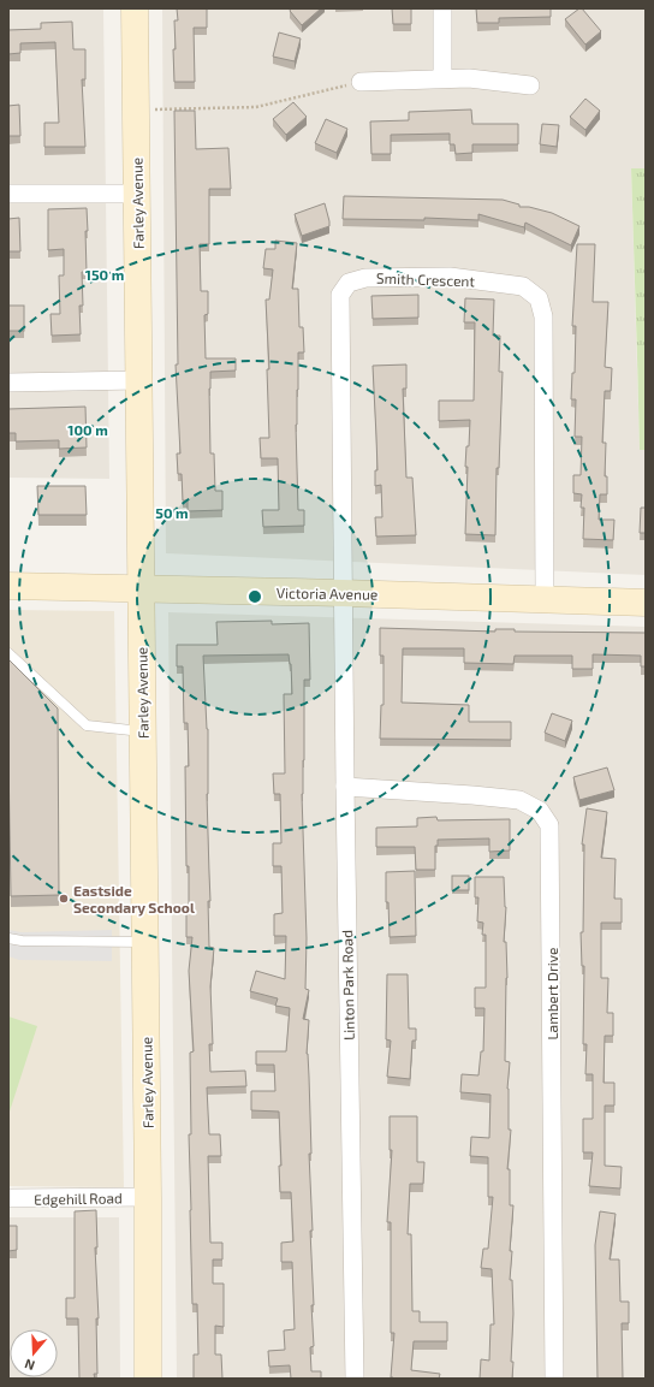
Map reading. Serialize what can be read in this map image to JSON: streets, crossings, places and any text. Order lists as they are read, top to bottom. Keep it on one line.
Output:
{"streets":{"street":["Farley Avenue","Smith Crescent","Victoria Avenue","Linton Park Road","Lambert Drive","Edgehill Road"]},"crossings":[["Farley Avenue","Victoria Avenue"],["Farley Avenue","Edgehill Road"],["Smith Crescent","Victoria Avenue"],["Smith Crescent","Linton Park Road"],["Victoria Avenue","Linton Park Road"],["Linton Park Road","Lambert Drive"]],"places":["Eastside Secondary School"],"north":"bottom","rings":["150 m","100 m","50 m"]}
